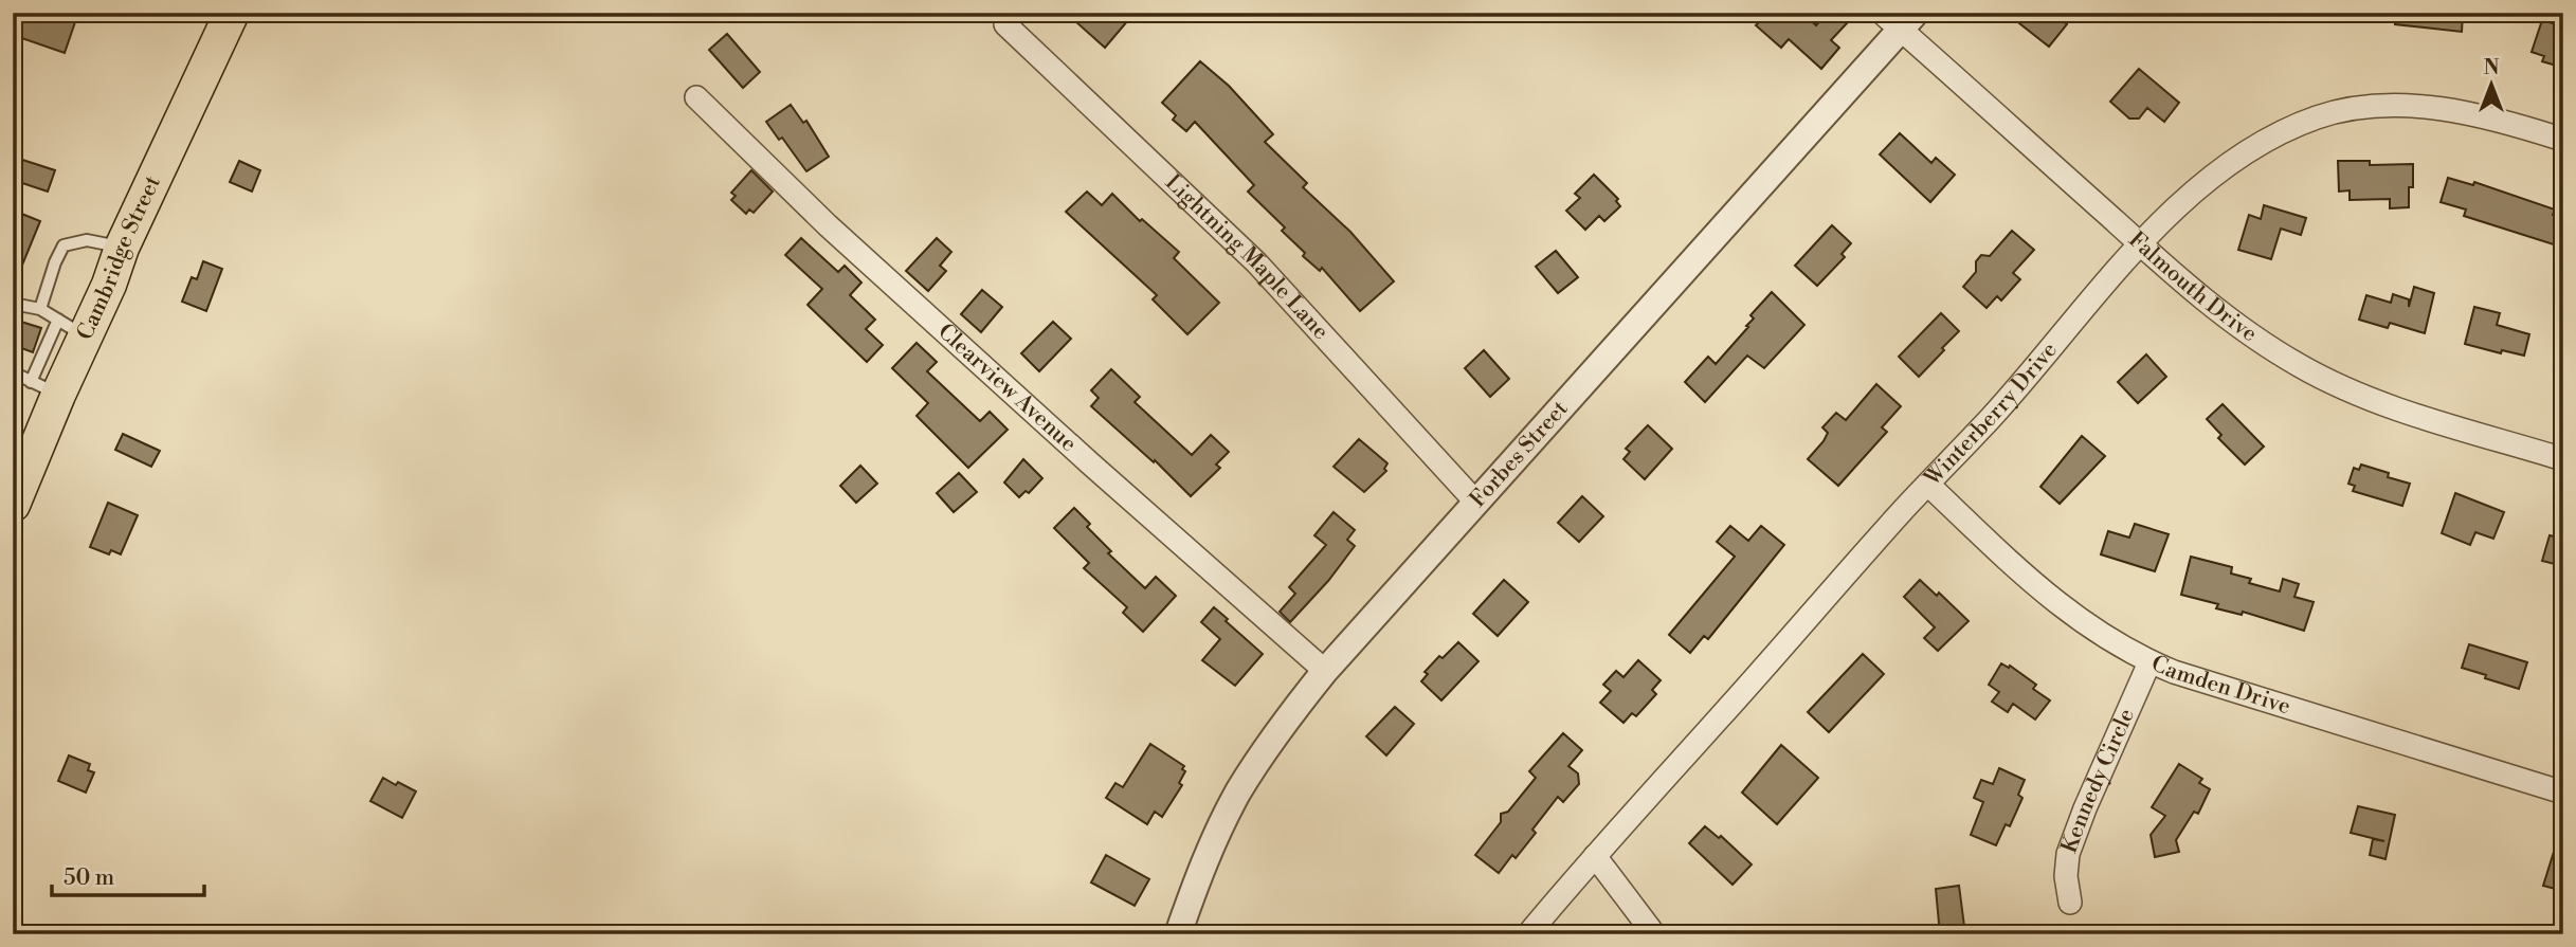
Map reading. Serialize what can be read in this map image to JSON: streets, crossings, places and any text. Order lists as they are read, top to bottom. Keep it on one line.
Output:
{"streets":{"main road":["Cambridge Street"],"street":["Lightning Maple Lane","Falmouth Drive","Clearview Avenue","Winterberry Drive","Forbes Street","Camden Drive","Kennedy Circle"]},"crossings":[["Lightning Maple Lane","Forbes Street"],["Falmouth Drive","Winterberry Drive"],["Falmouth Drive","Forbes Street"],["Clearview Avenue","Forbes Street"],["Winterberry Drive","Camden Drive"],["Camden Drive","Kennedy Circle"]],"scale_bar":"50 m","north":"top"}
